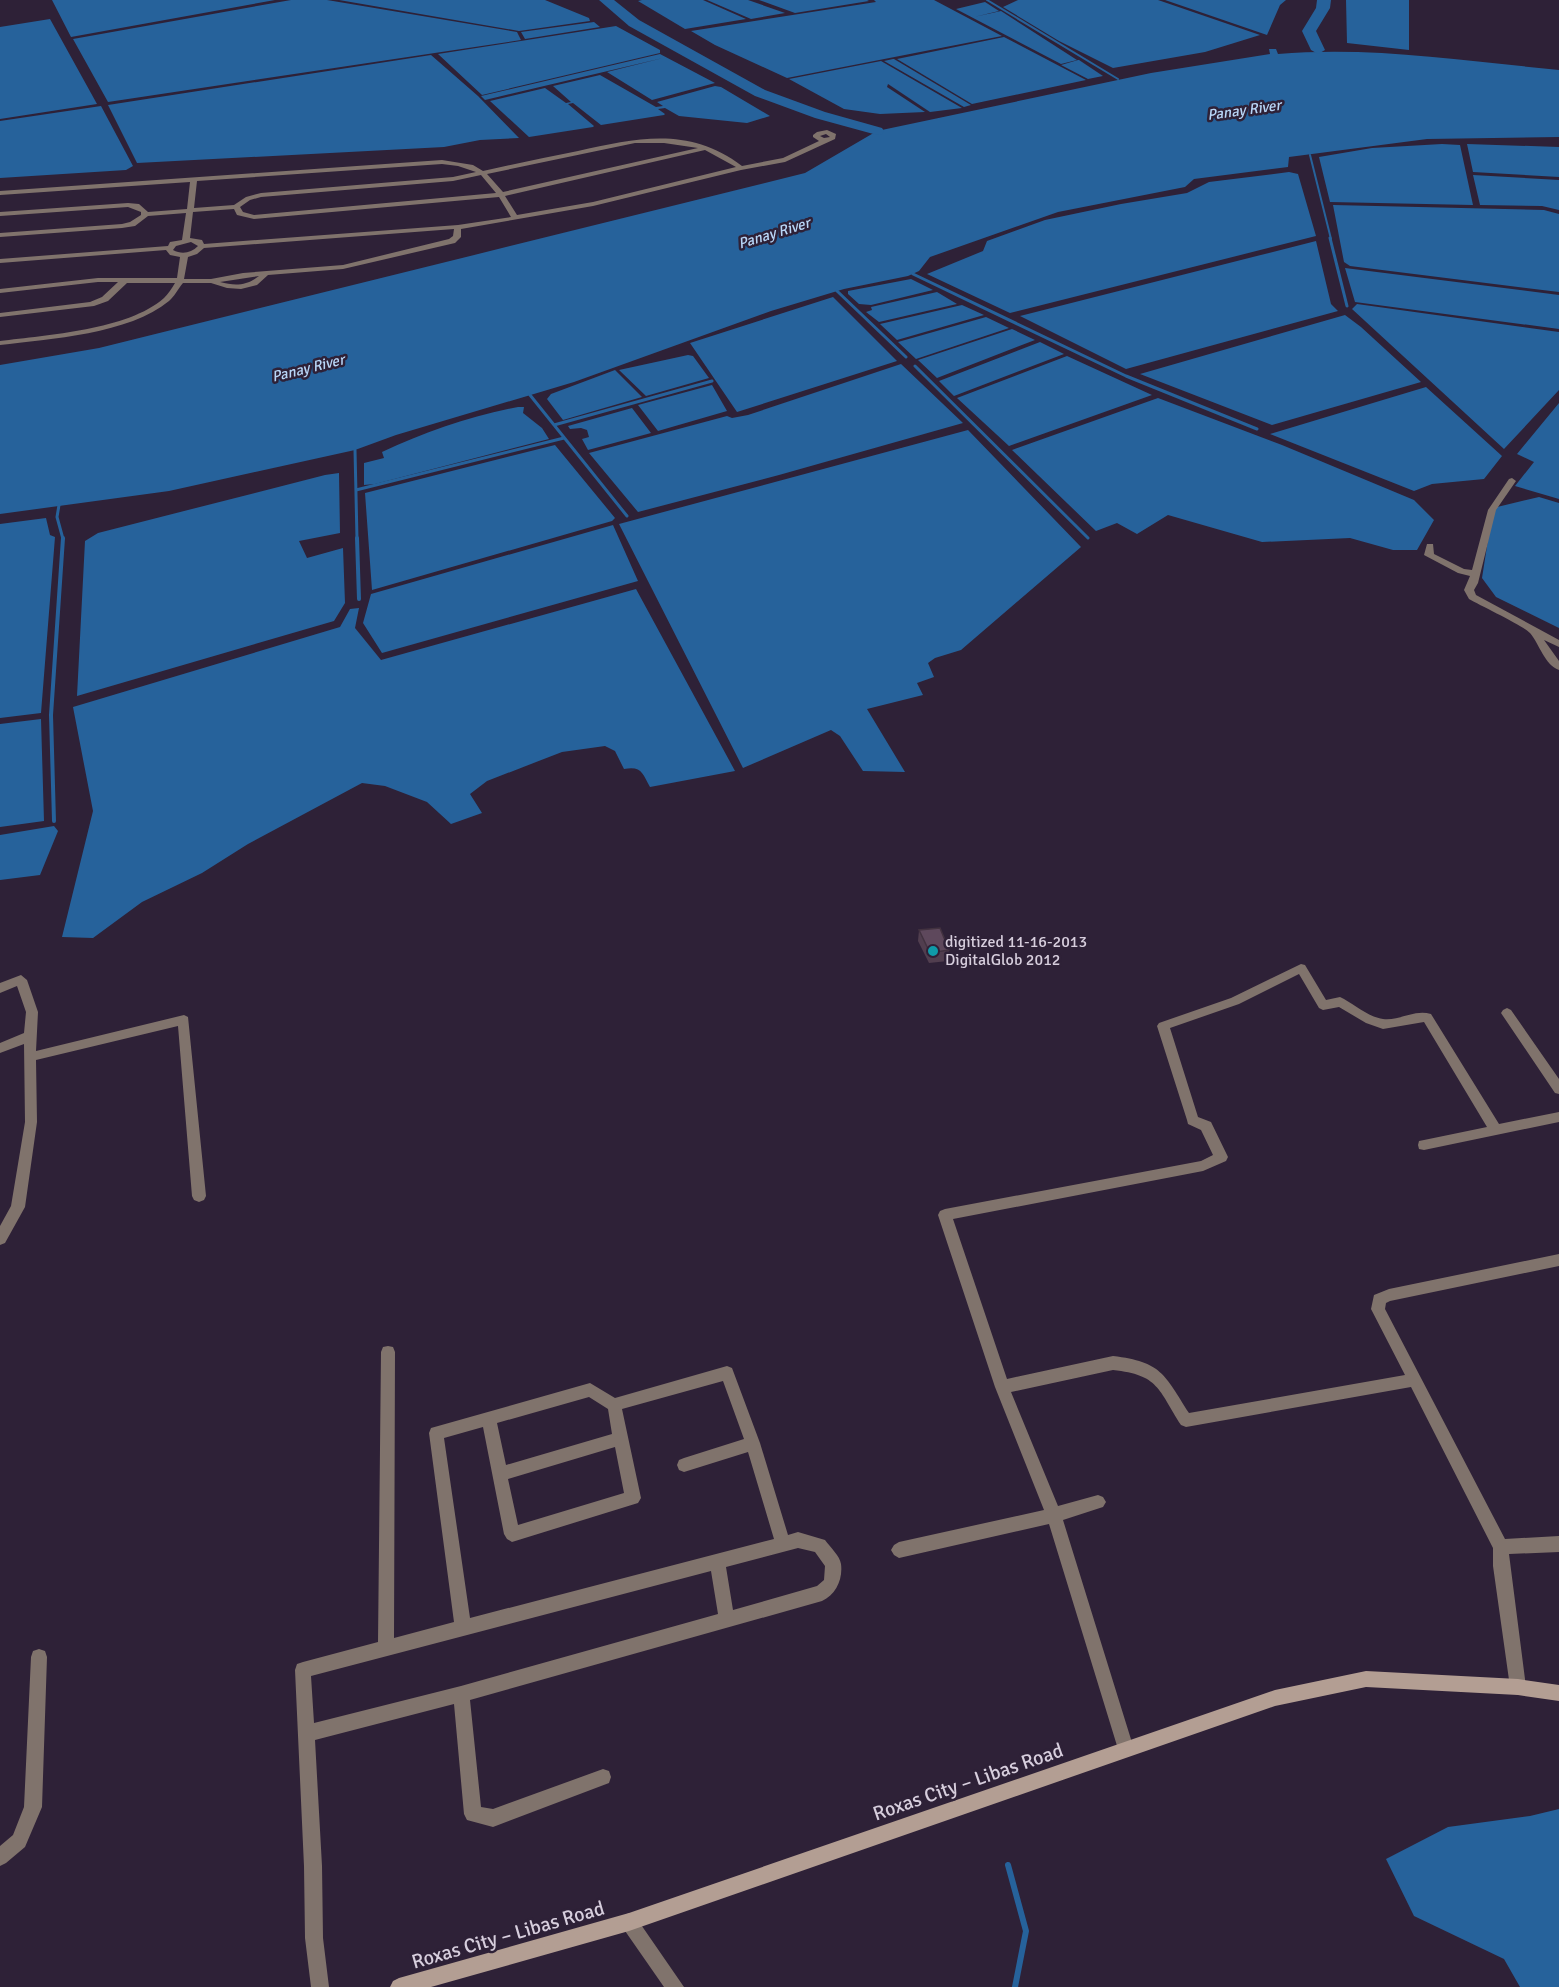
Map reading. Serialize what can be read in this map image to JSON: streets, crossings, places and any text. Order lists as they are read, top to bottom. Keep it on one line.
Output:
{"streets":{"main road":["Roxas City – Libas Road"]},"water":["Panay River"],"places":["digitized 11-16-2013 DigitalGlob 2012"]}
